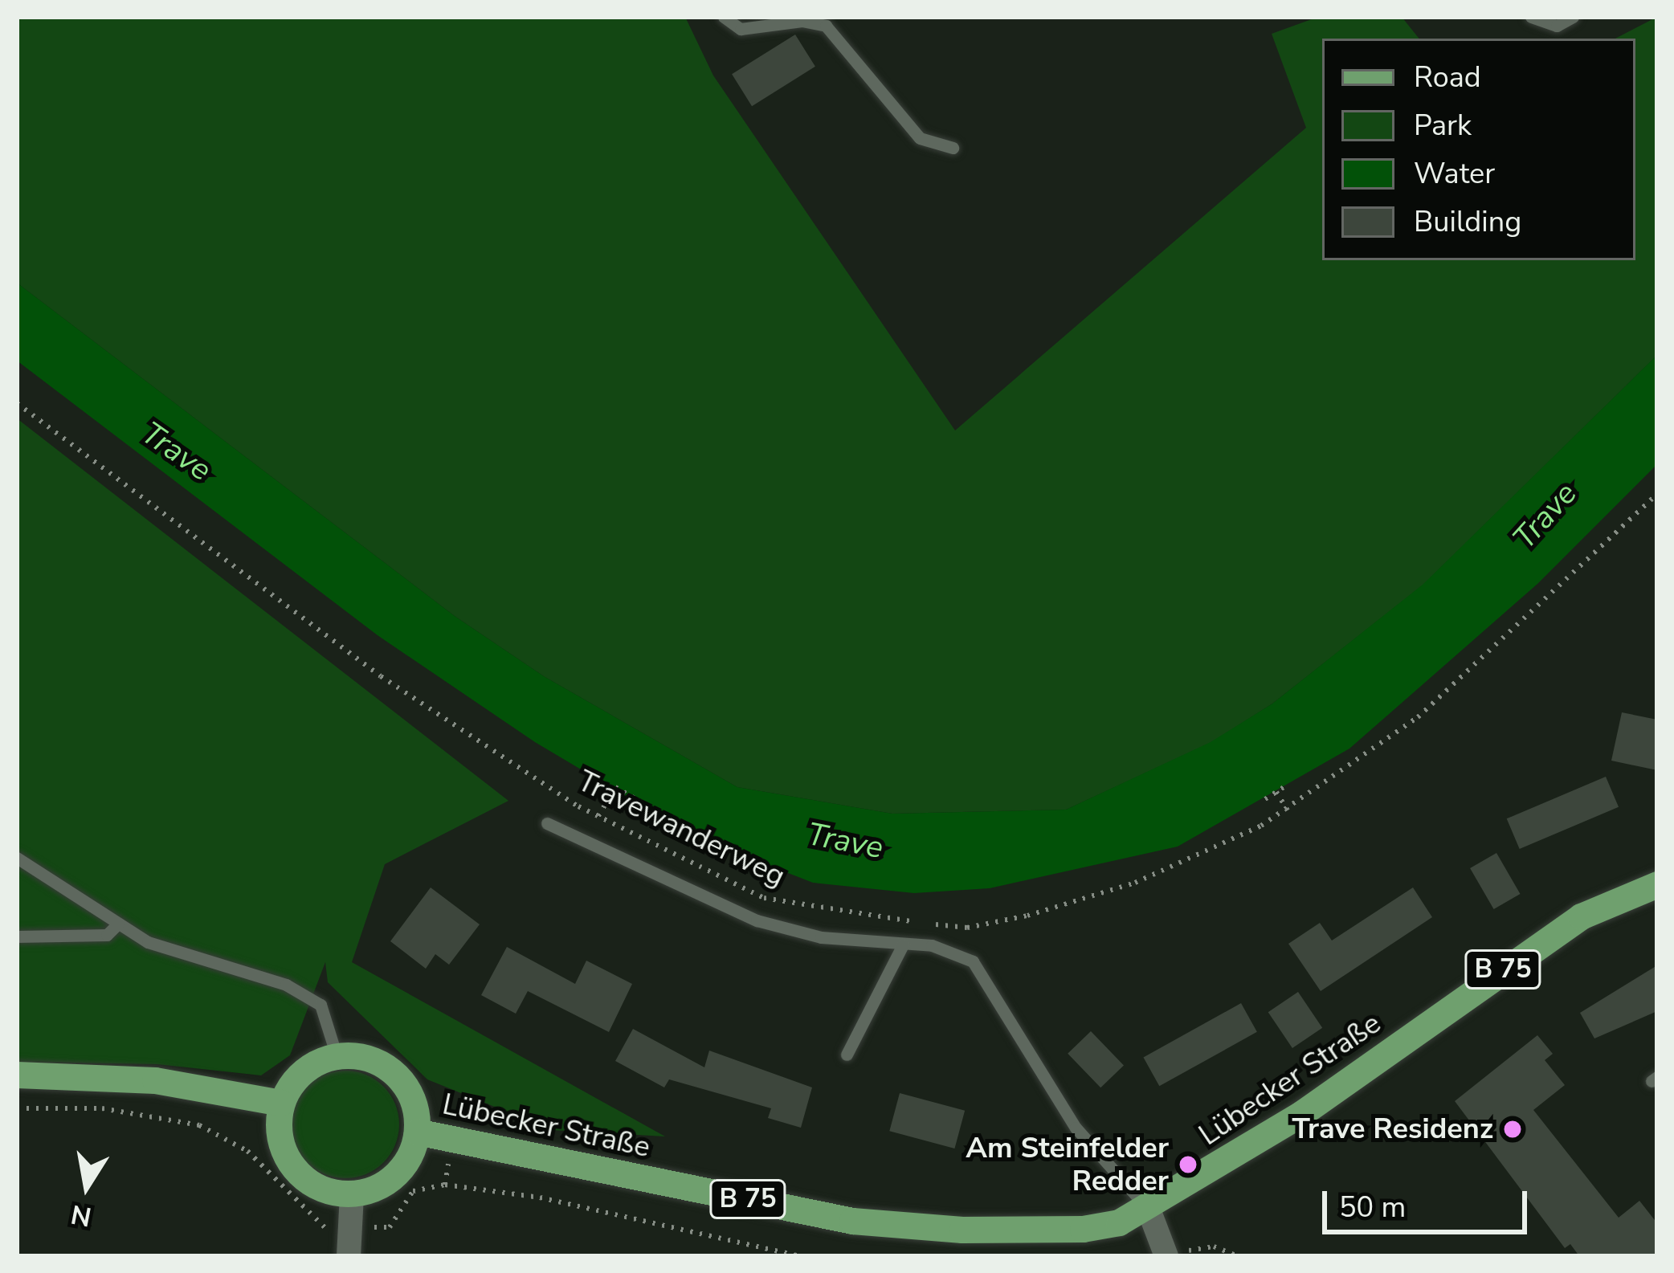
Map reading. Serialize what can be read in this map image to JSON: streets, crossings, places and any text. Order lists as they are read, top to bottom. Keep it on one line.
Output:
{"streets":{"main road":["B 75","Lübecker Straße"],"path":["Travewanderweg"]},"water":["Trave"],"places":["Trave Residenz","Am Steinfelder Redder"],"legend":["Road","Park","Water","Building"],"scale_bar":"50 m","north":"bottom"}
